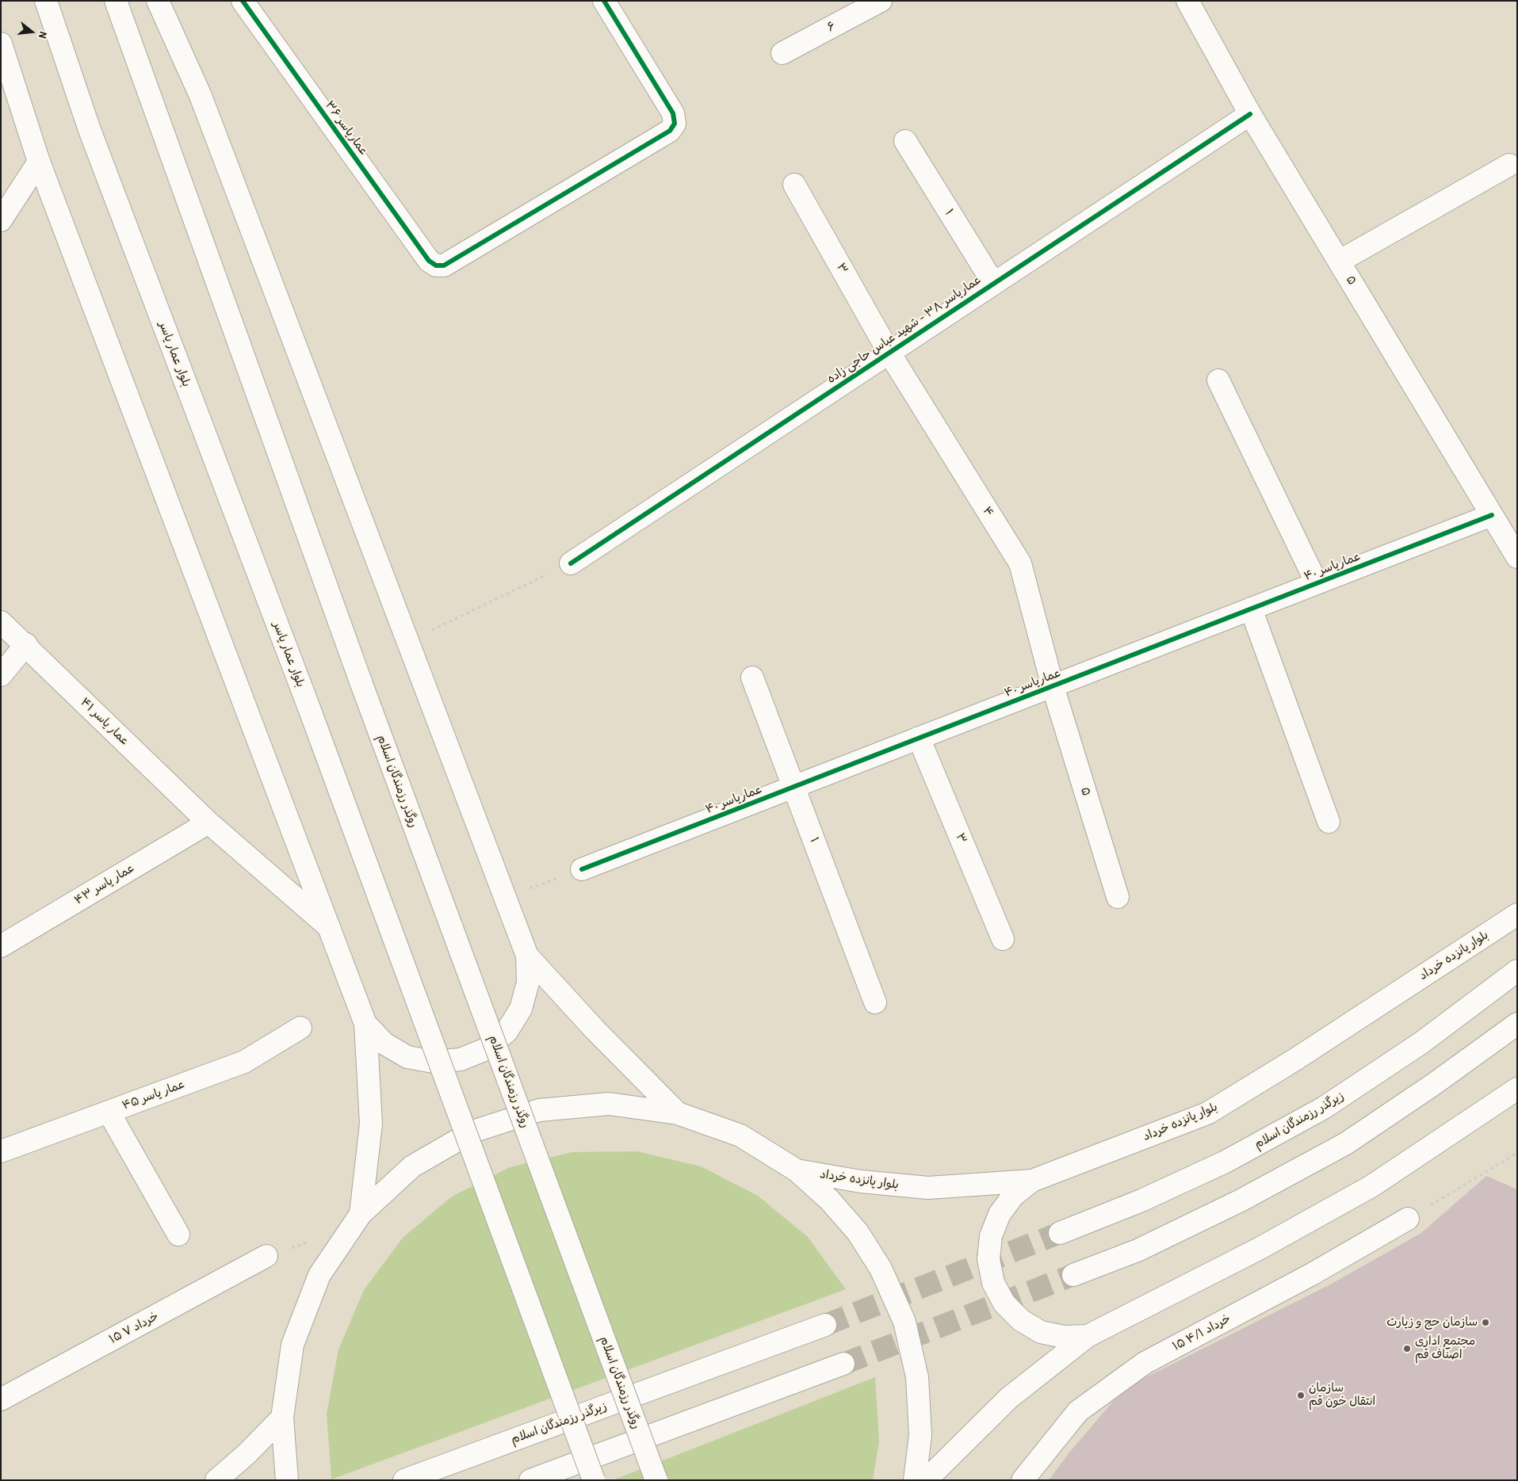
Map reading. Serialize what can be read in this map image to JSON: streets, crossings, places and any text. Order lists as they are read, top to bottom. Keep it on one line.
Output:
{"streets":{"main road":["۶","عماریاسر ۳۶","۱","۳","۵","عماریاسر ۳۸ - شهید عباس حاجی زاده","بلوار عمار یاسر","۴","عماریاسر ۴۰","عمار یاسر ۴۱","روگذر رزمندگان اسلام","عمار یاسر ۴۳","بلوار پانزده خرداد","عمار یاسر ۴۵","زیرگذر رزمندگان اسلام","۱۵ خرداد ۷","۱۵ خرداد ۴/۱"]},"crossings":[["۱","عماریاسر ۳۸ - شهید عباس حاجی زاده"],["۱","عماریاسر ۴۰"],["۳","عماریاسر ۳۸ - شهید عباس حاجی زاده"],["۳","۴"],["۳","عماریاسر ۴۰"],["۵","عماریاسر ۳۸ - شهید عباس حاجی زاده"],["۵","۴"],["۵","عماریاسر ۴۰"],["عماریاسر ۳۸ - شهید عباس حاجی زاده","۴"],["۴","عماریاسر ۴۰"],["عمار یاسر ۴۱","عمار یاسر ۴۳"]],"places":["سازمان حج و زیارت","مجتمع اداری اصناف قم","سازمان انتقال خون قم"],"north":"right"}
